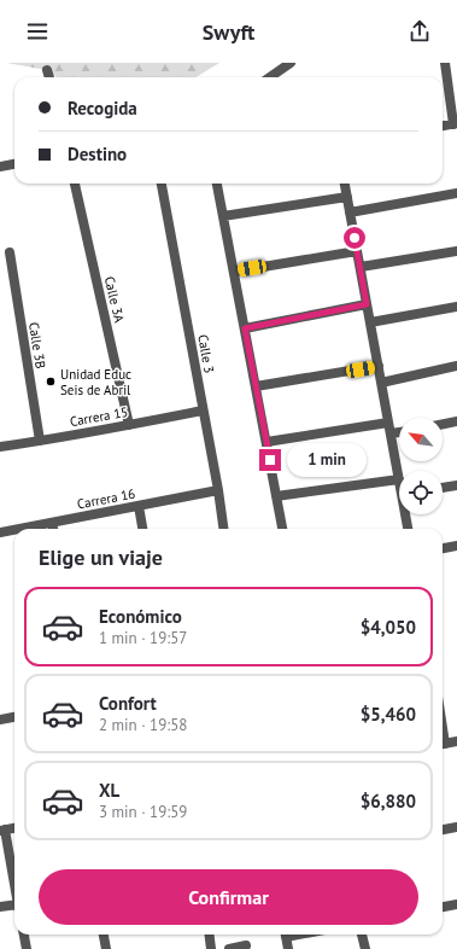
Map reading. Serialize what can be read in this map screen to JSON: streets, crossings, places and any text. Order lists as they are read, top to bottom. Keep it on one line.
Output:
{"streets":{"street":["Calle 3A","Calle 3B","Calle 3","Carrera 15","Carrera 16"]},"crossings":[["Calle 3A","Carrera 15"],["Calle 3B","Carrera 15"],["Calle 3","Carrera 15"],["Calle 3","Carrera 16"]],"places":["Unidad Educ Seis de Abril"],"north":"top left","page":{"header":"Swyft","banner":["Recogida","Destino"],"bubble":"1 min","heading":"Elige un viaje","list":[{"name":"Económico","note":"1 min · 19:57","value":"$4,050"},{"name":"Confort","note":"2 min · 19:58","value":"$5,460"},{"name":"XL","note":"3 min · 19:59","value":"$6,880"}],"buttons":"Confirmar"}}
